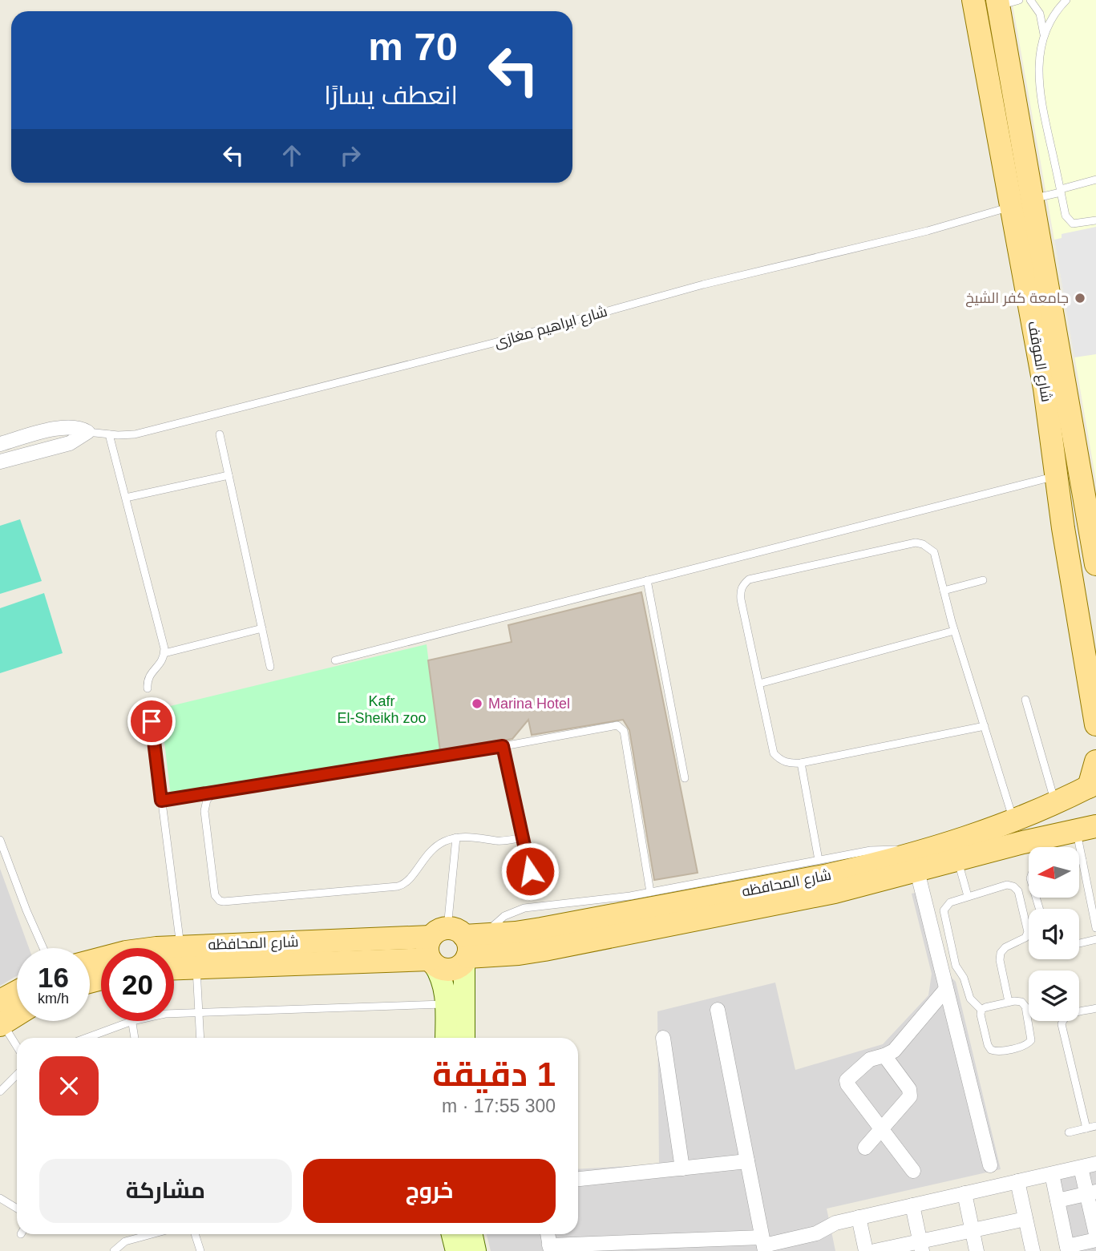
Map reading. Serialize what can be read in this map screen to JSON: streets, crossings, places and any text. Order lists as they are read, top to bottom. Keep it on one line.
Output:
{"streets":{"main road":["شارع الموقف","شارع المحافظه"],"street":["شارع ابراهيم مغازى"]},"crossings":[["شارع ابراهيم مغازى","شارع الموقف"]],"parks":["Kafr El-Sheikh zoo"],"places":["جامعة كفر الشيخ","Marina Hotel"],"north":"left","page":{"turn":["70 m","انعطف يسارًا"],"speed":"16 km/h","limit":"20","heading":["1 دقيقة","300 m · 17:55"],"buttons":["خروج","مشاركة"]}}
